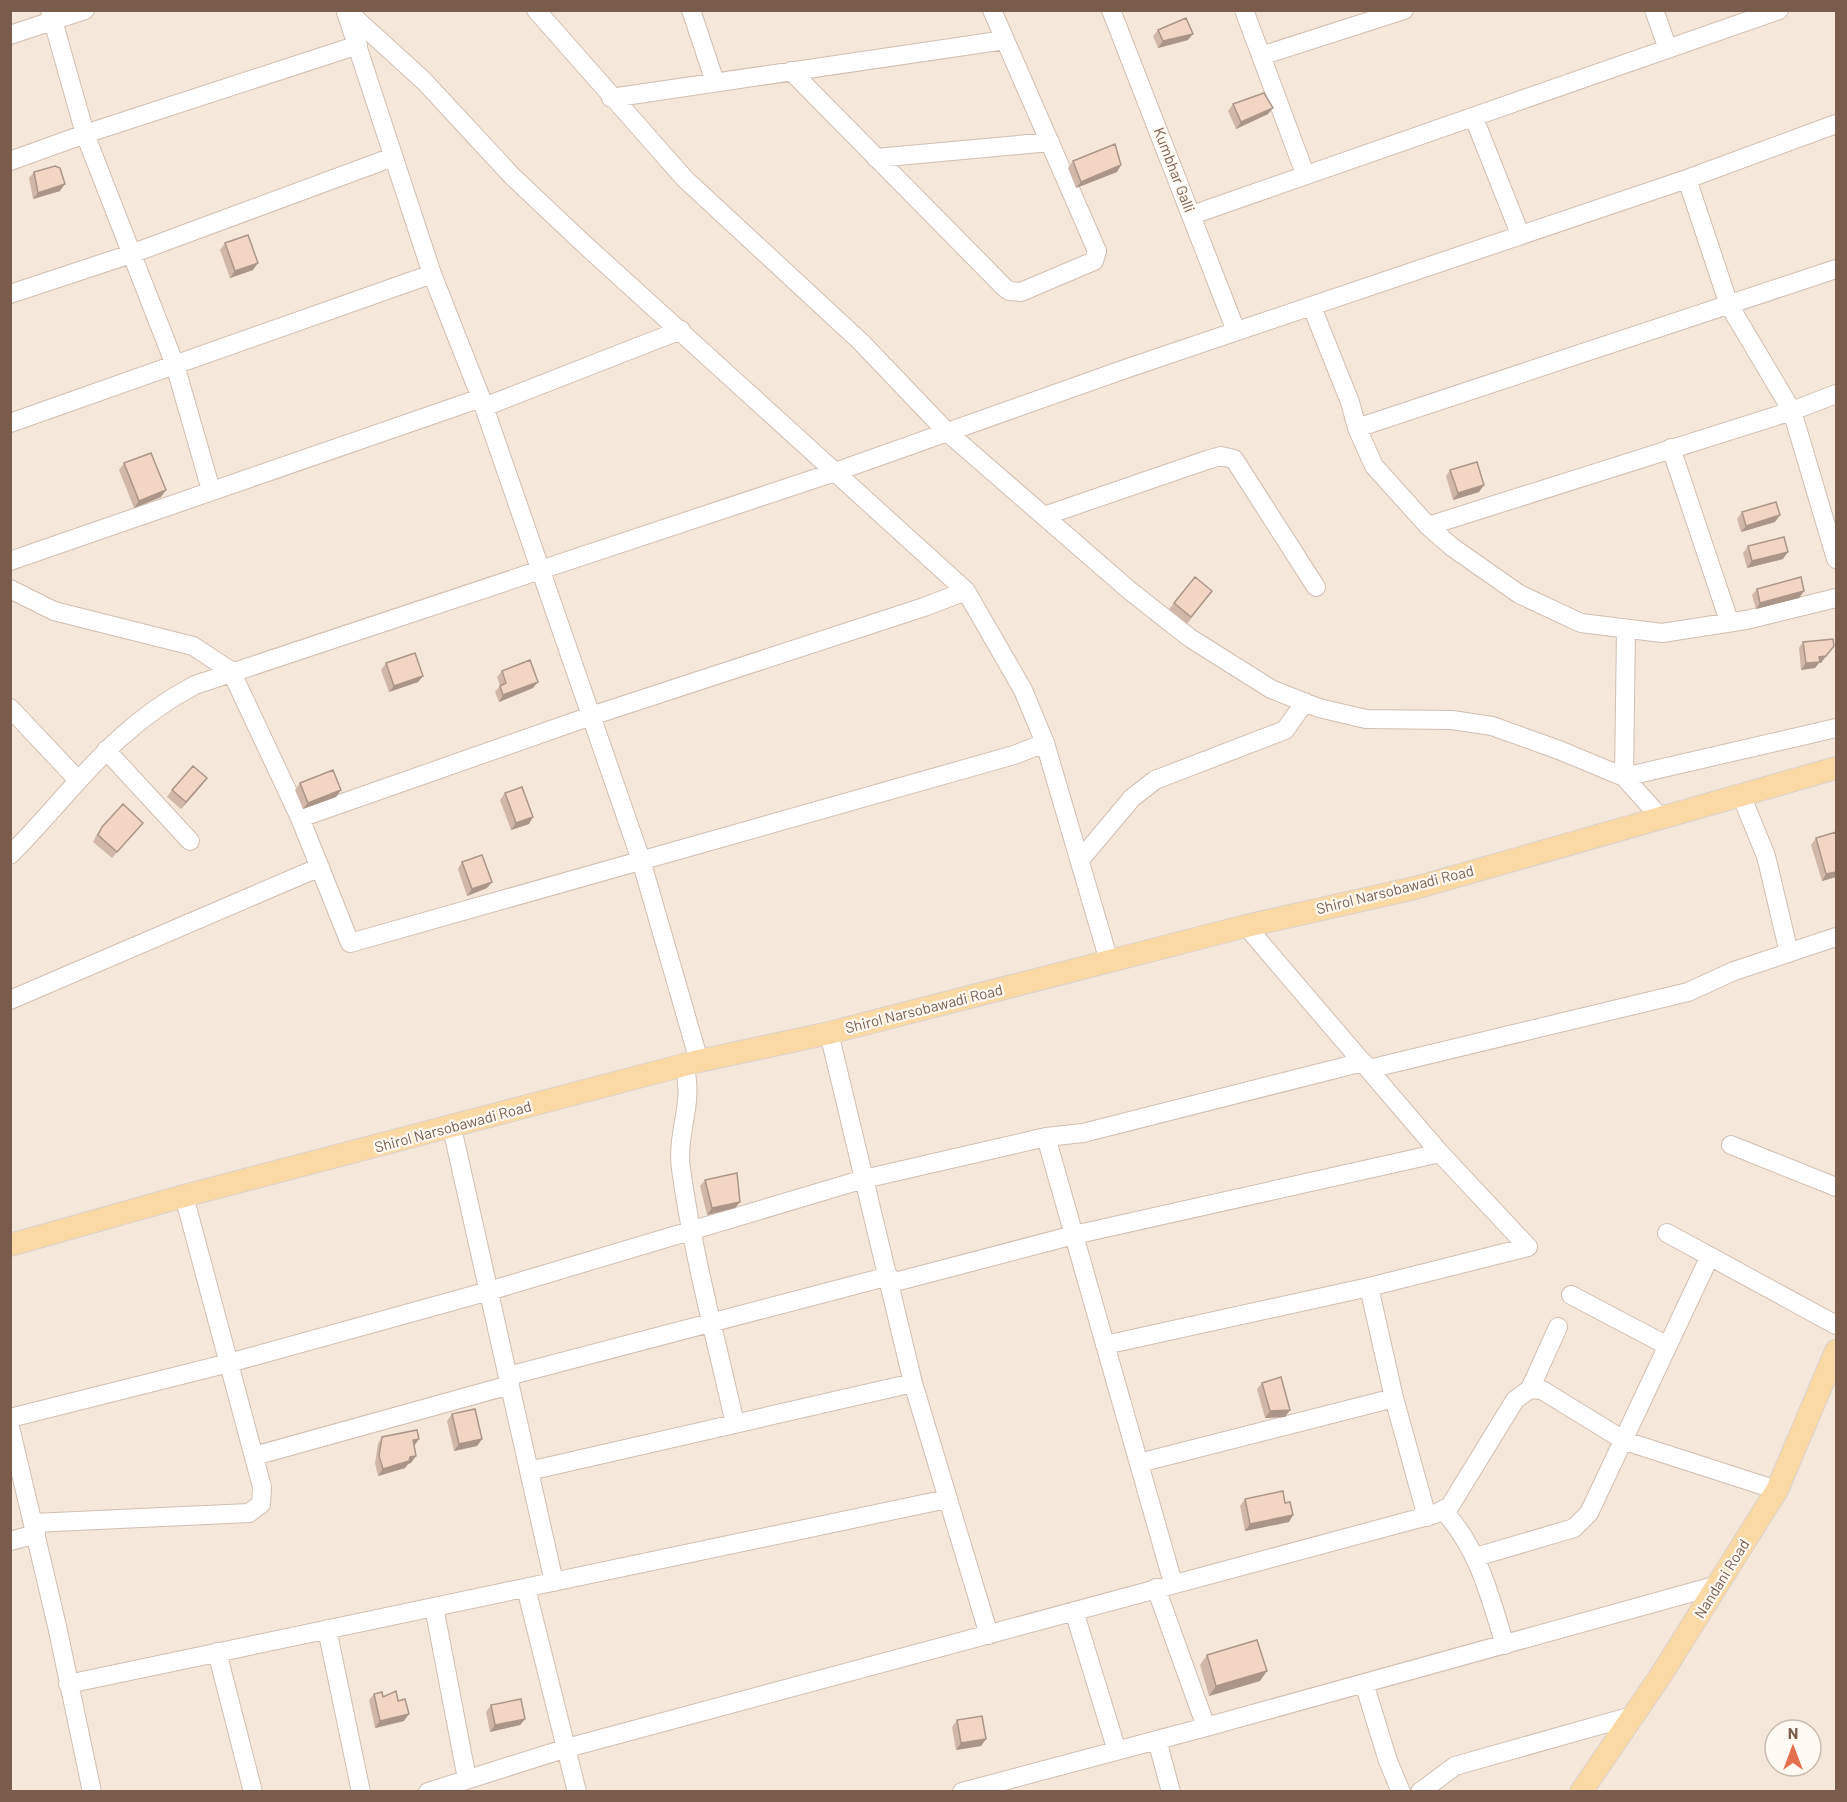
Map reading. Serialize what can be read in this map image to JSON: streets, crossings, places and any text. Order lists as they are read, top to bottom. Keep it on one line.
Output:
{"streets":{"main road":["Shirol Narsobawadi Road","Nandani Road"],"street":["Kumbhar Galli"]},"north":"top"}
